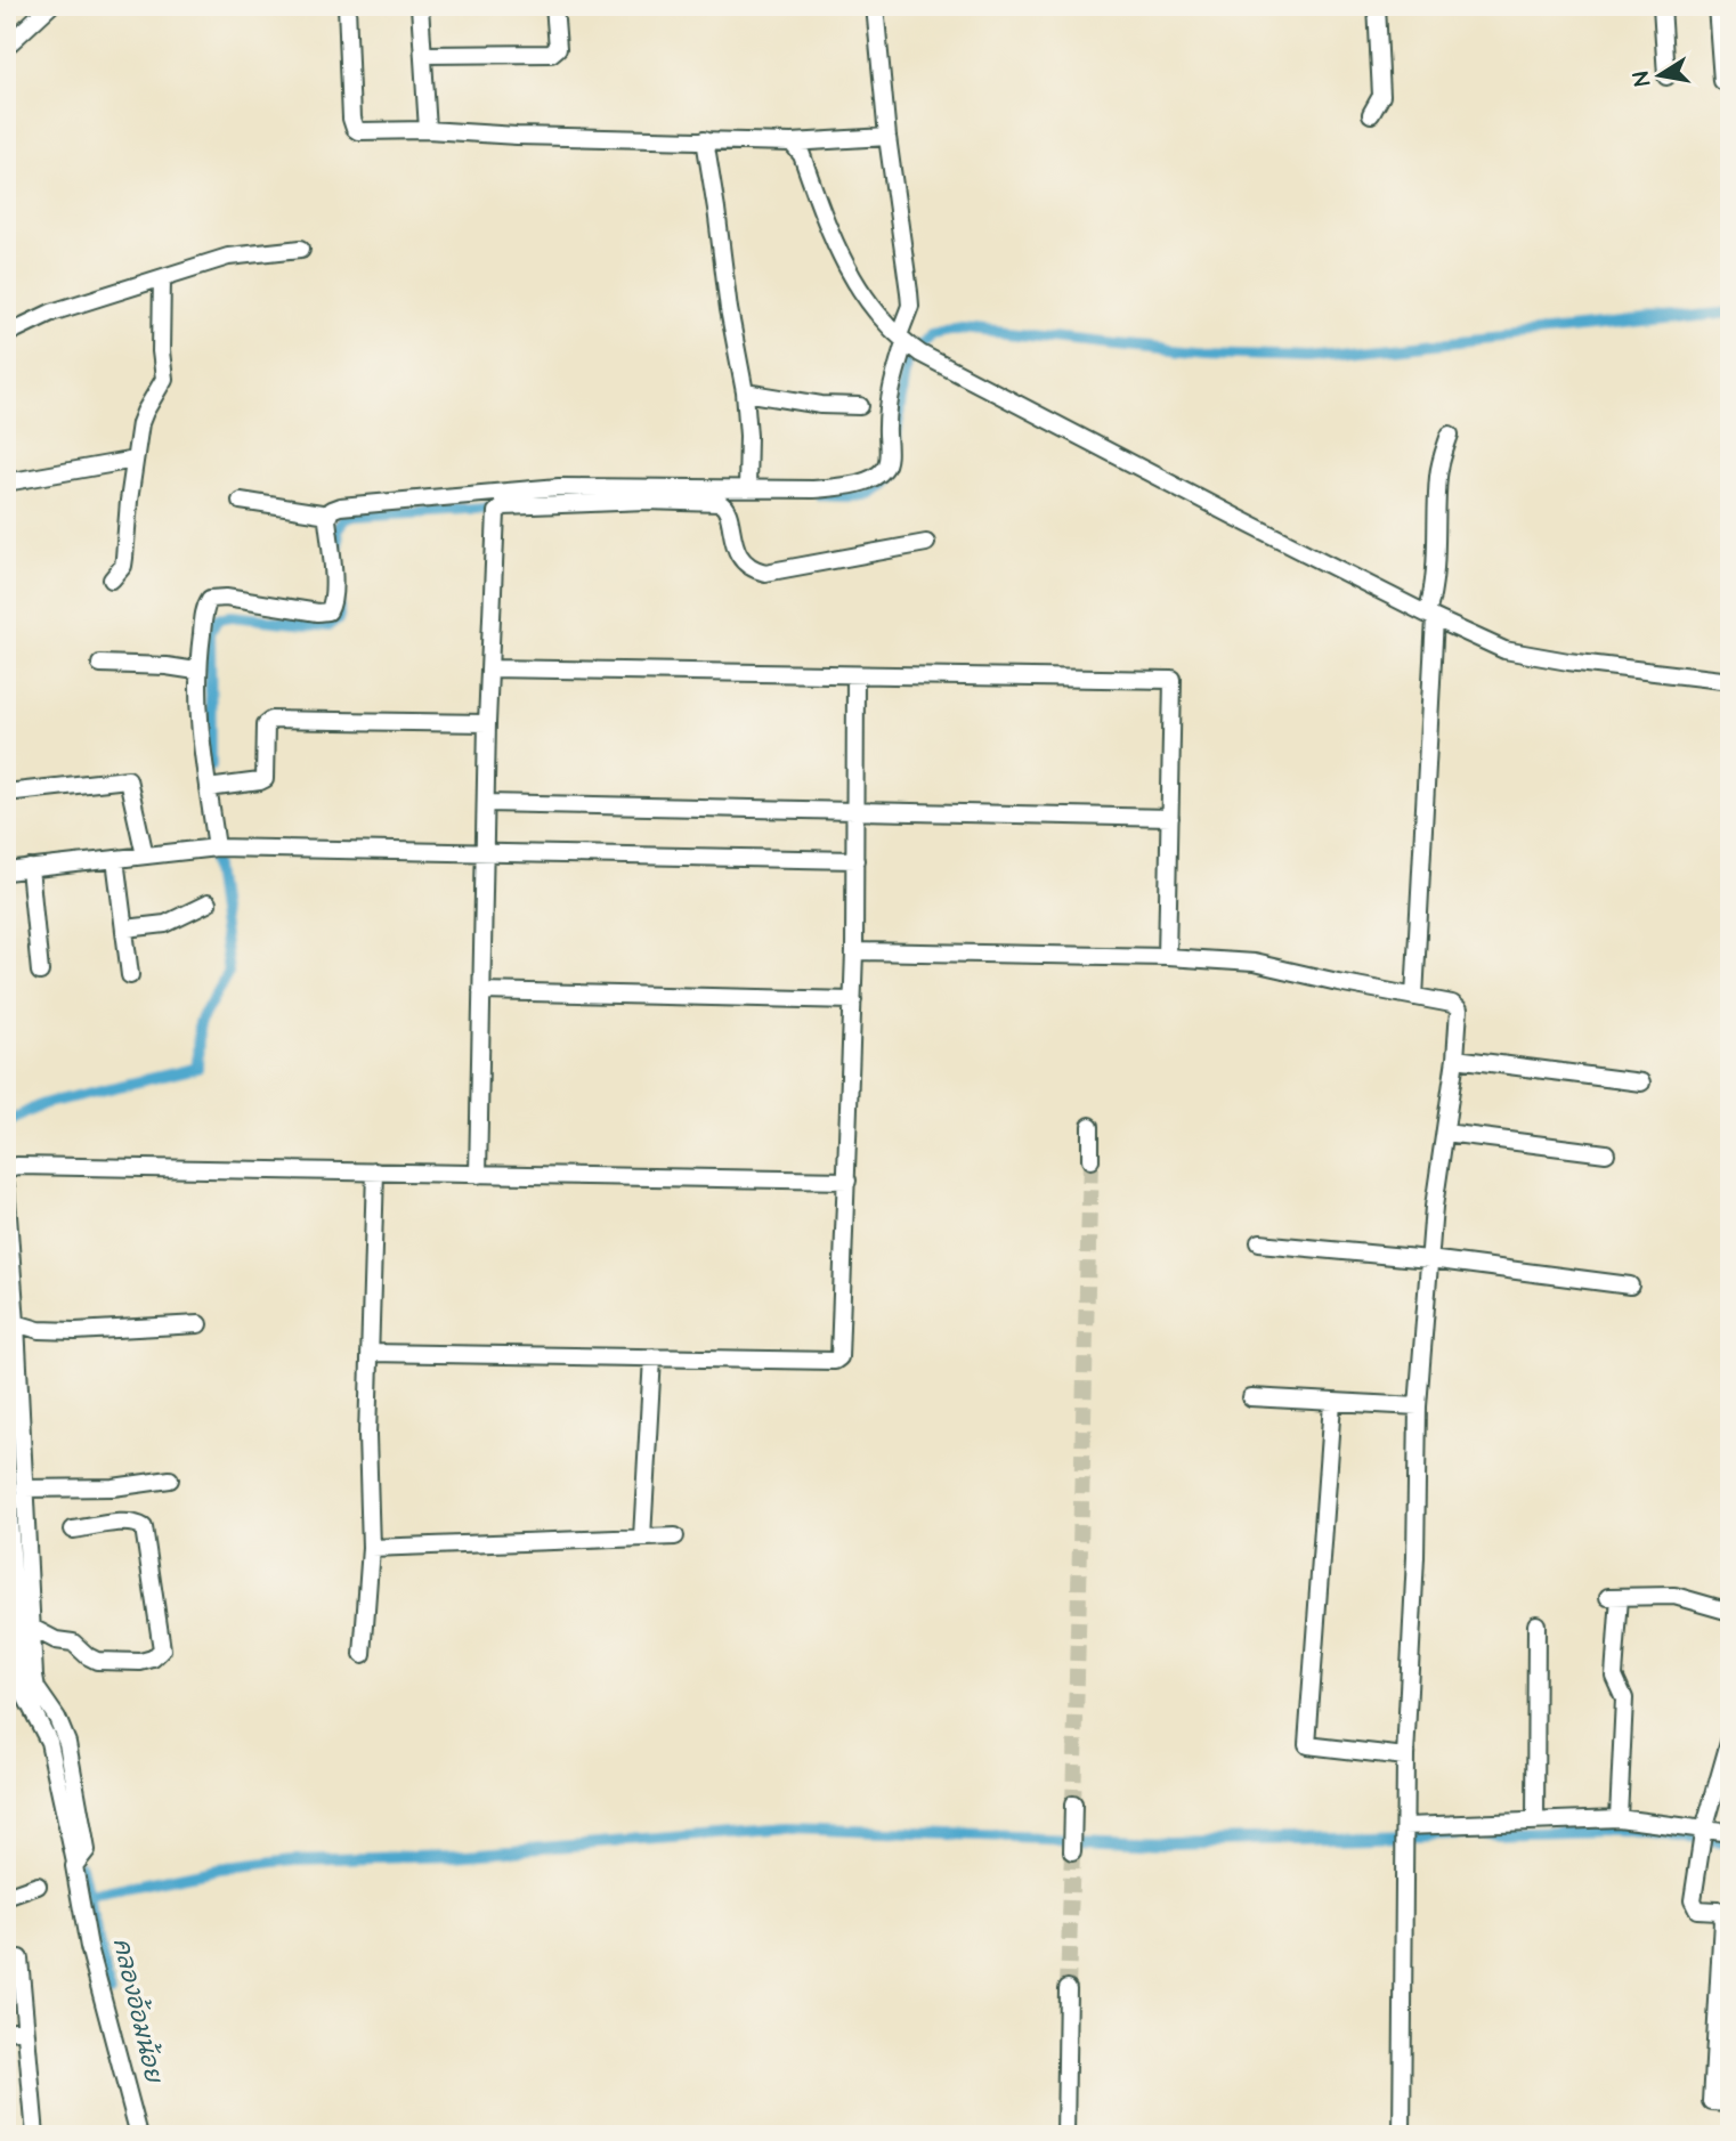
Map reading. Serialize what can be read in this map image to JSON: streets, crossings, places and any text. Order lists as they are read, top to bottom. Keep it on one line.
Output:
{"water":["คลองอ้อมน้อย"],"north":"left"}
